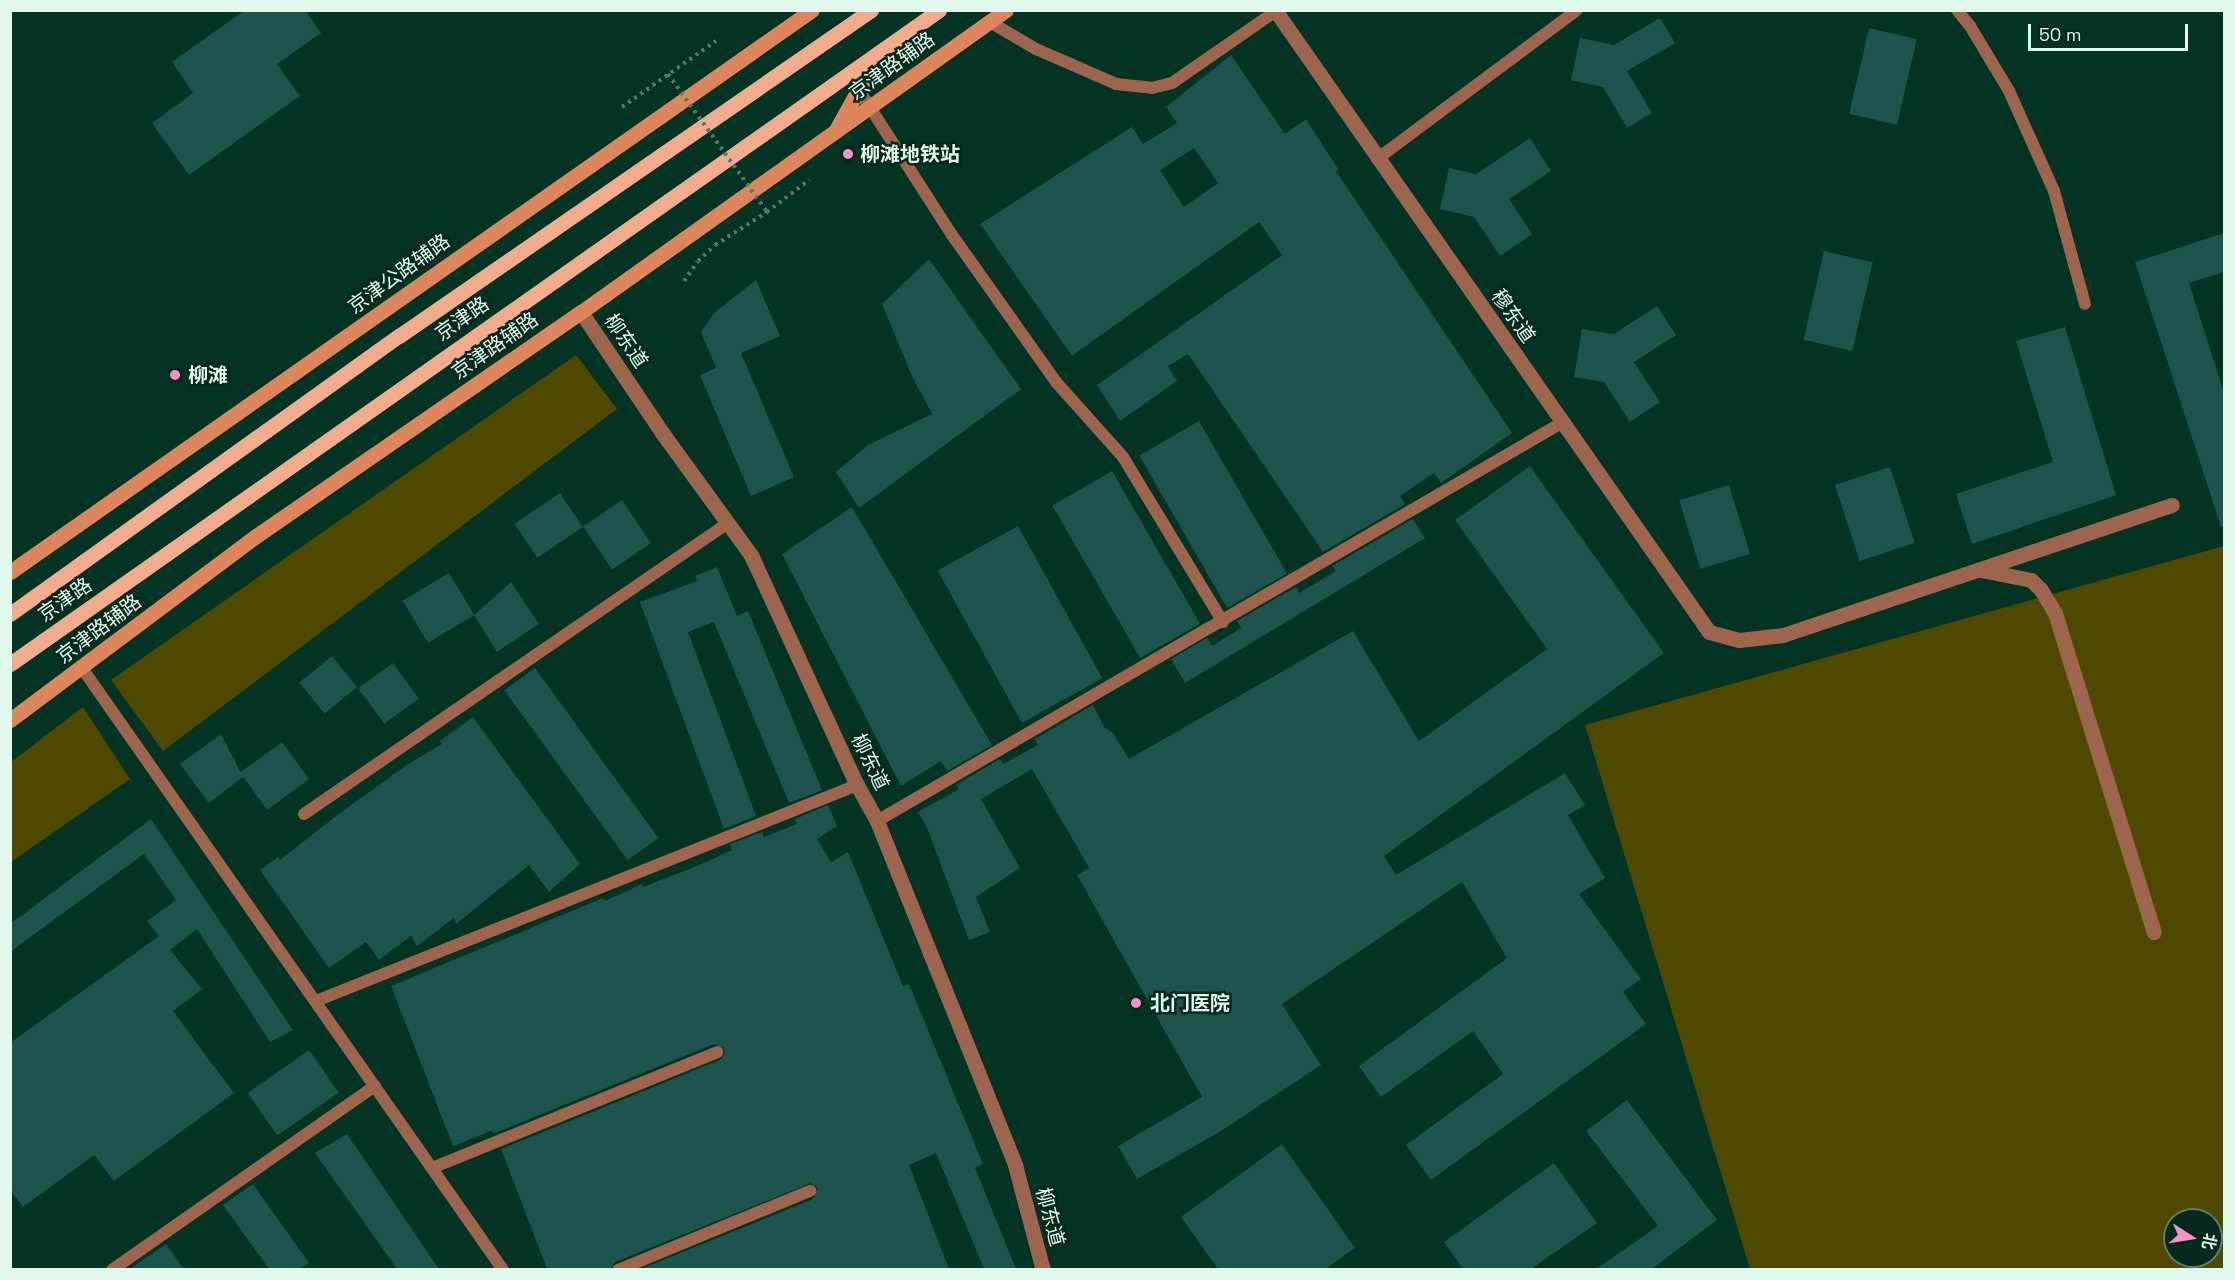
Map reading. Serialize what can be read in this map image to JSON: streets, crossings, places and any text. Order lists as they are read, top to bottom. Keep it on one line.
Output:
{"streets":{"main road":["京津路"],"street":["京津路辅路","京津公路辅路","穆东道","柳东道"]},"crossings":[["京津路辅路","柳东道"]],"places":["柳滩地铁站","柳滩","北门医院"],"scale_bar":"50 m","north":"right"}
